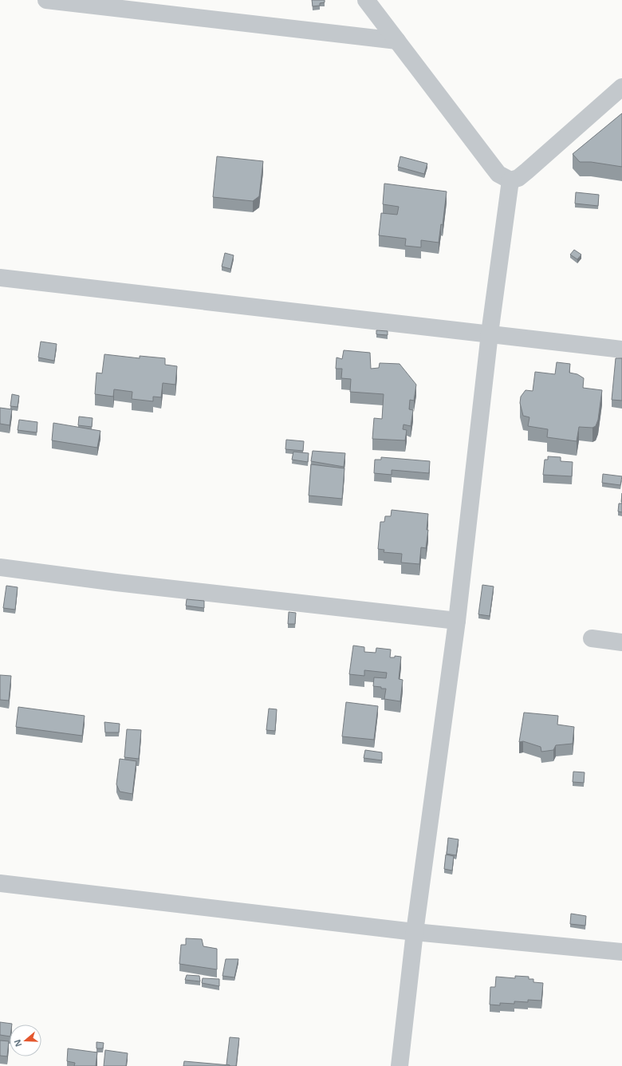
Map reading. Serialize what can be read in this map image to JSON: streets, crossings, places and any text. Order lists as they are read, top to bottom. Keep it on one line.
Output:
{"north":"left"}
